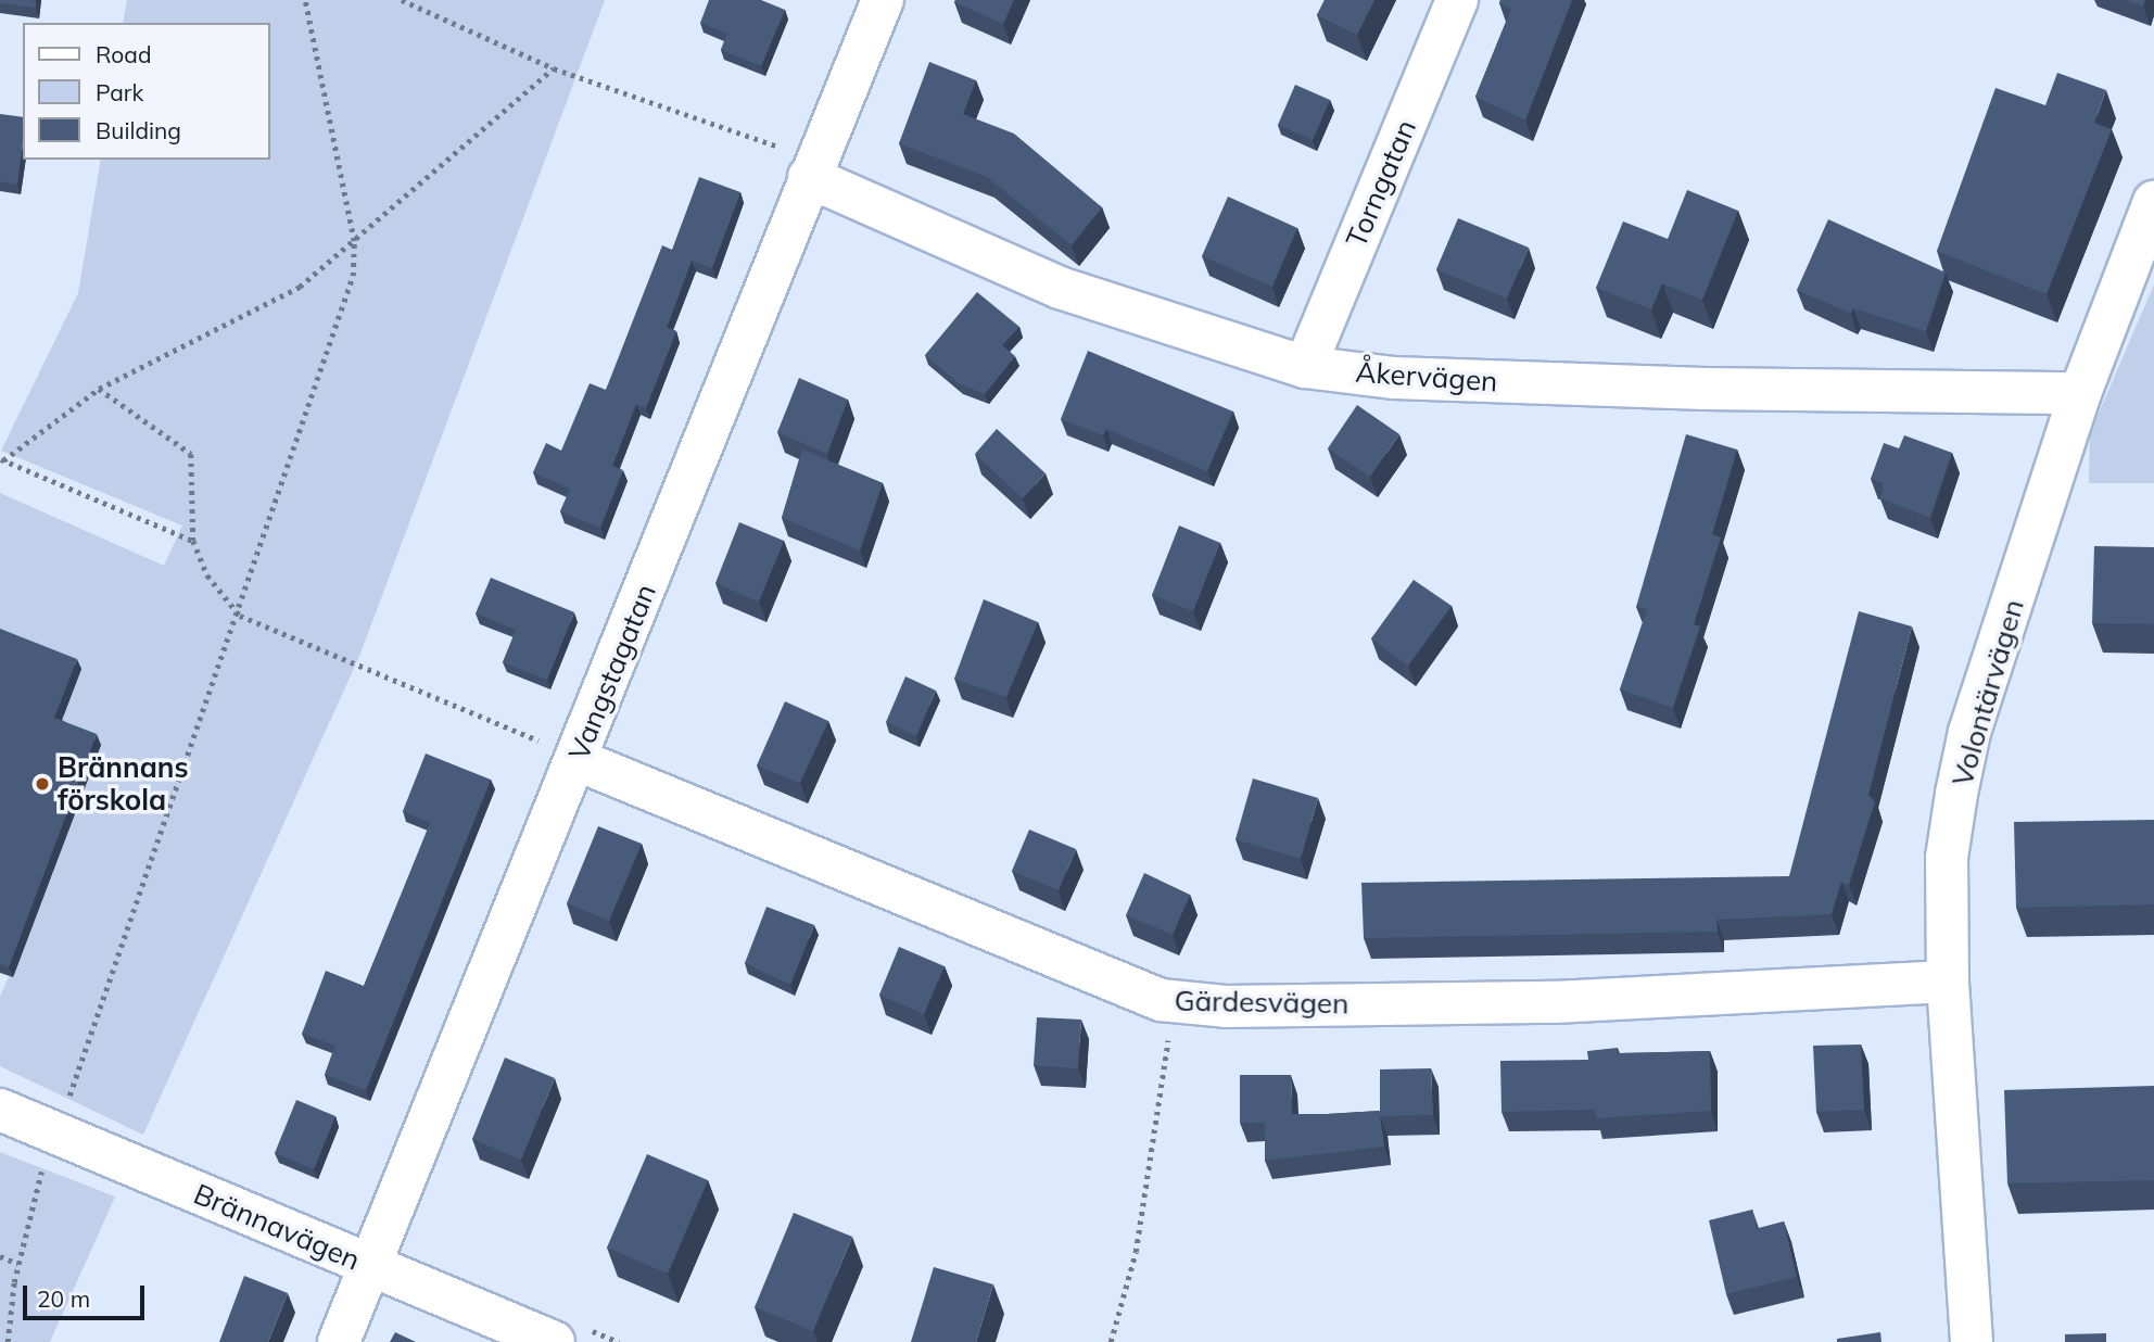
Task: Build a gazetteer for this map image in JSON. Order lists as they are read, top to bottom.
{
  "streets": {
    "street": [
      "Torngatan",
      "Åkervägen",
      "Vangstagatan",
      "Volontärvägen",
      "Gärdesvägen",
      "Brännavägen"
    ]
  },
  "crossings": [
    ["Torngatan", "Åkervägen"],
    ["Åkervägen", "Vangstagatan"],
    ["Åkervägen", "Volontärvägen"],
    ["Vangstagatan", "Gärdesvägen"],
    ["Vangstagatan", "Brännavägen"],
    ["Volontärvägen", "Gärdesvägen"]
  ],
  "places": ["Brännans förskola"],
  "legend": ["Road", "Park", "Building"],
  "scale_bar": "20 m"
}
